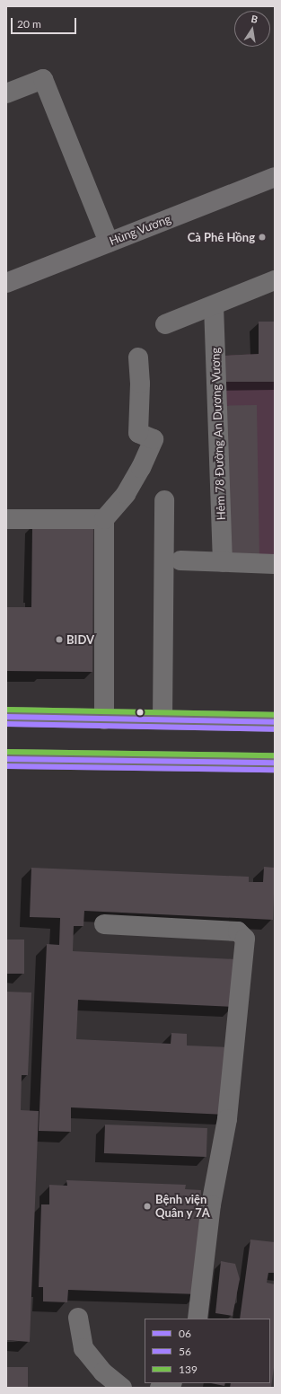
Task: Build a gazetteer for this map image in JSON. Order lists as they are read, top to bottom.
{
  "streets": {
    "main road": ["Hùng Vương"],
    "street": ["Hẻm 78 Đường An Dương Vương"]
  },
  "places": ["Cà Phê Hồng", "BIDV", "Bệnh viện Quân y 7A"],
  "lines": ["transit line 139", "transit line 06", "transit line 56"],
  "legend": ["06", "56", "139"],
  "scale_bar": "20 m",
  "north": "top"
}
